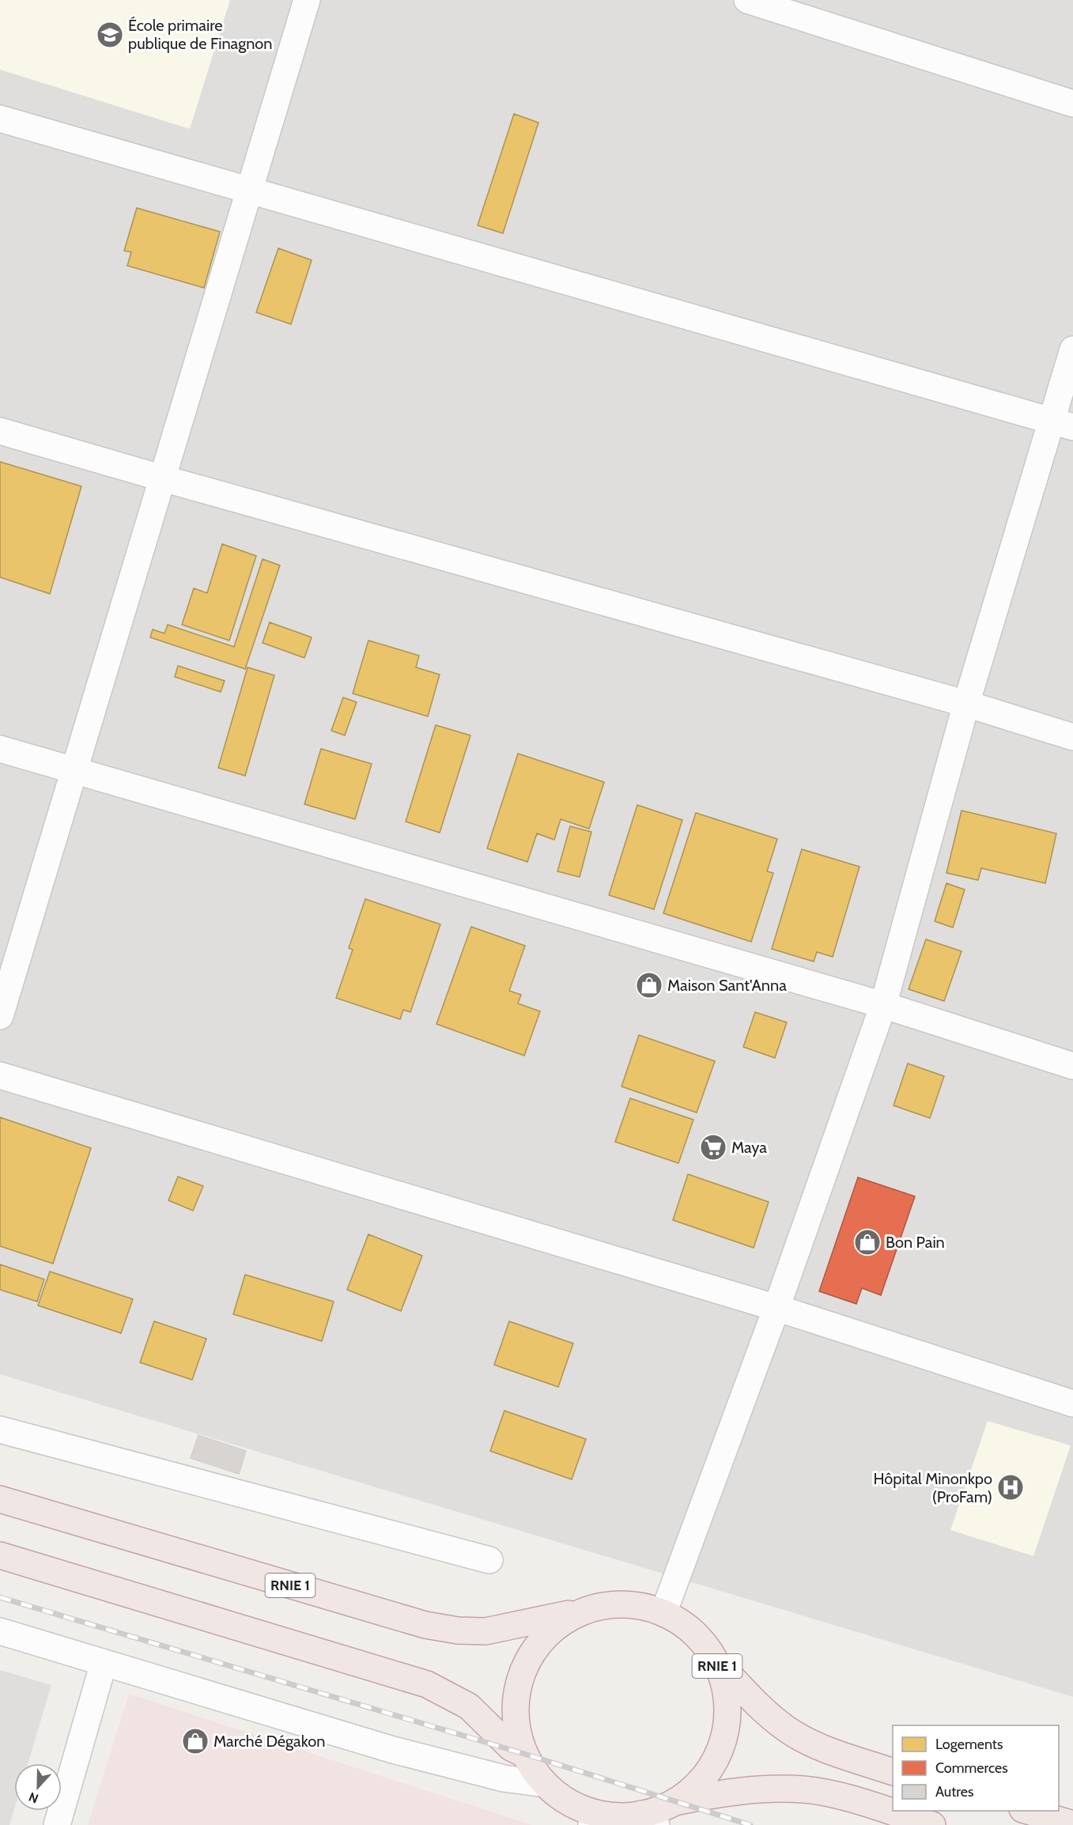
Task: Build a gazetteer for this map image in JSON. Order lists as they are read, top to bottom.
{
  "streets": {
    "highway": ["RNIE 1"]
  },
  "places": {
    "school or university": ["École primaire publique de Finagnon"],
    "shop": ["Maison Sant'Anna", "Bon Pain", "Marché Dégakon"],
    "supermarket": ["Maya"],
    "hospital": ["Hôpital Minonkpo (ProFam)"]
  },
  "legend": ["Logements", "Commerces", "Autres"],
  "north": "bottom"
}
